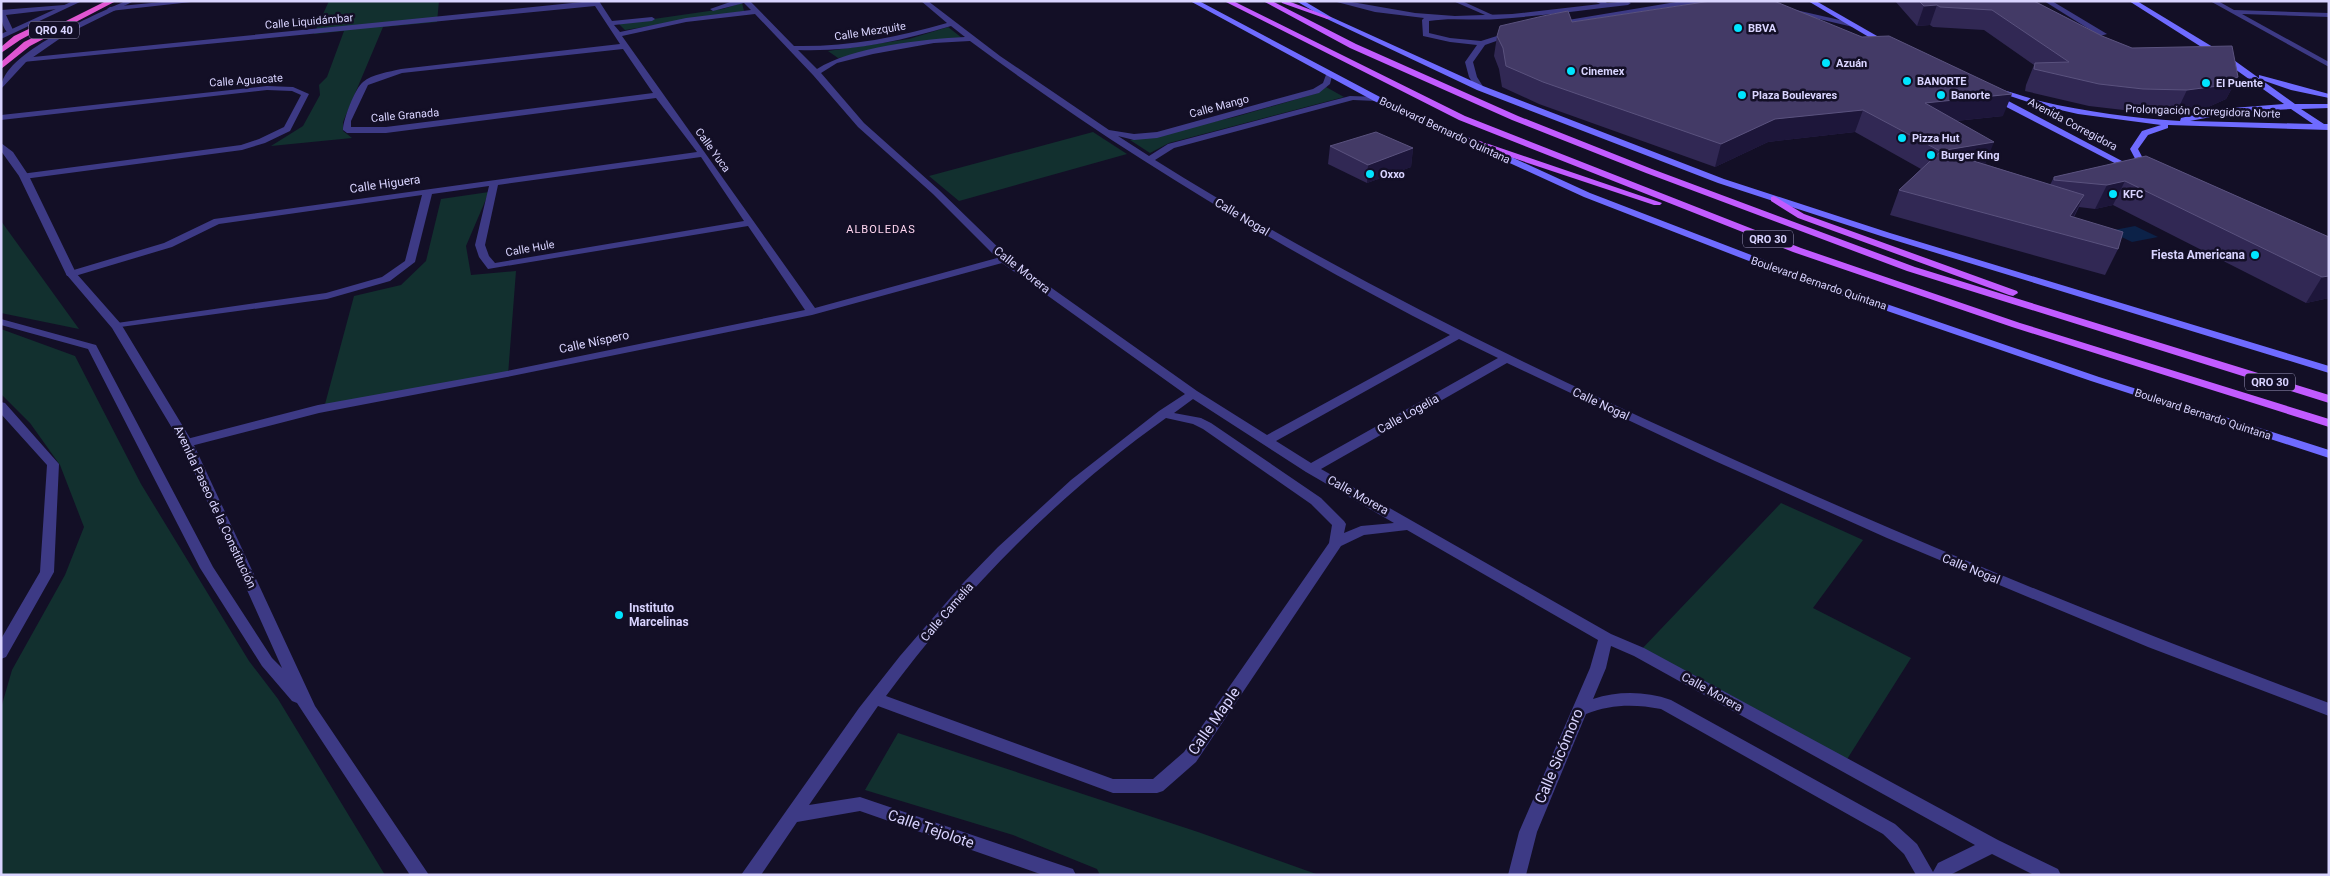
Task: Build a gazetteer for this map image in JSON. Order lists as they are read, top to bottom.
{
  "streets": {
    "highway": ["QRO 40"],
    "main road": [
      "Prolongación Corregidora Norte",
      "Avenida Corregidora",
      "Boulevard Bernardo Quintana",
      "QRO 30"
    ],
    "street": [
      "Calle Liquidámbar",
      "Calle Mezquite",
      "Calle Aguacate",
      "Calle Mango",
      "Calle Granada",
      "Calle Yuca",
      "Calle Higuera",
      "Calle Nogal",
      "Calle Hule",
      "Calle Morera",
      "Calle Níspero",
      "Calle Logelia",
      "Avenida Paseo de la Constitución",
      "Calle Camelia",
      "Calle Maple",
      "Calle Sicómoro",
      "Calle Tejolote"
    ]
  },
  "crossings": [
    ["Calle Liquidámbar", "Calle Yuca"],
    ["Calle Mezquite", "Calle Nogal"],
    ["Calle Mezquite", "Calle Morera"],
    ["Calle Aguacate", "Avenida Paseo de la Constitución"],
    ["Calle Mango", "Boulevard Bernardo Quintana"],
    ["Calle Mango", "Calle Nogal"],
    ["Prolongación Corregidora Norte", "Avenida Corregidora"],
    ["Calle Granada", "Calle Yuca"],
    ["Calle Yuca", "Calle Hule"],
    ["Calle Yuca", "Calle Níspero"],
    ["Calle Higuera", "Avenida Paseo de la Constitución"],
    ["Calle Nogal", "Calle Logelia"],
    ["Calle Morera", "Calle Níspero"],
    ["Calle Morera", "Calle Logelia"],
    ["Calle Morera", "Calle Camelia"],
    ["Calle Morera", "Calle Sicómoro"],
    ["Calle Níspero", "Avenida Paseo de la Constitución"],
    ["Calle Camelia", "Calle Maple"],
    ["Calle Camelia", "Calle Tejolote"]
  ],
  "districts": ["ALBOLEDAS"],
  "places": [
    "BBVA",
    "Azuán",
    "Cinemex",
    "BANORTE",
    "El Puente",
    "Plaza Boulevares",
    "Banorte",
    "Pizza Hut",
    "Burger King",
    "Oxxo",
    "KFC",
    "Fiesta Americana",
    "Instituto Marcelinas"
  ]
}
